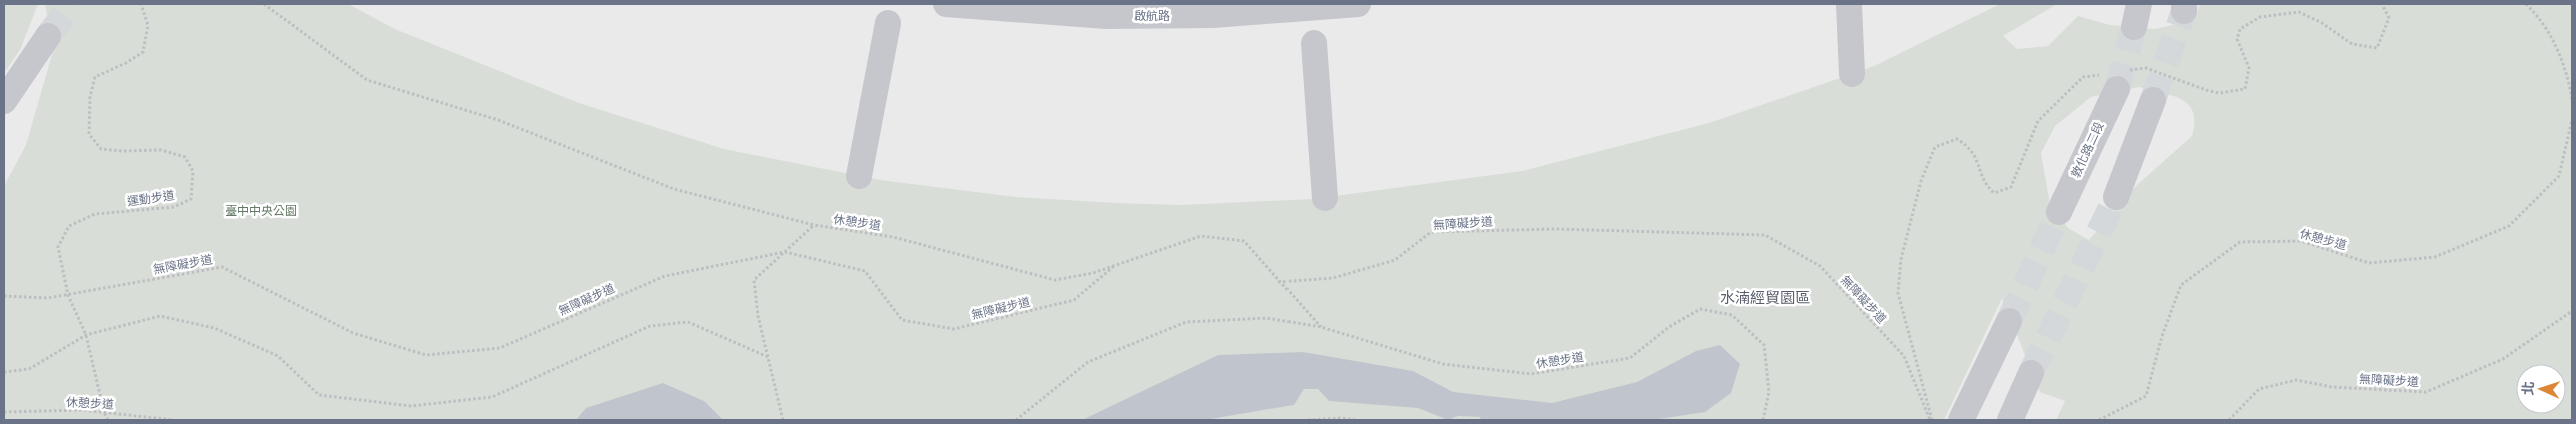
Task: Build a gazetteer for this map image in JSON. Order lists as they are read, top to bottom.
{
  "streets": {
    "street": ["啟航路", "敦化路二段"],
    "path": ["運動步道", "休憩步道", "無障礙步道"]
  },
  "crossings": [
    ["運動步道", "休憩步道"],
    ["運動步道", "無障礙步道"],
    ["休憩步道", "無障礙步道"]
  ],
  "districts": ["水湳經貿園區"],
  "parks": ["臺中中央公園"],
  "north": "left"
}
